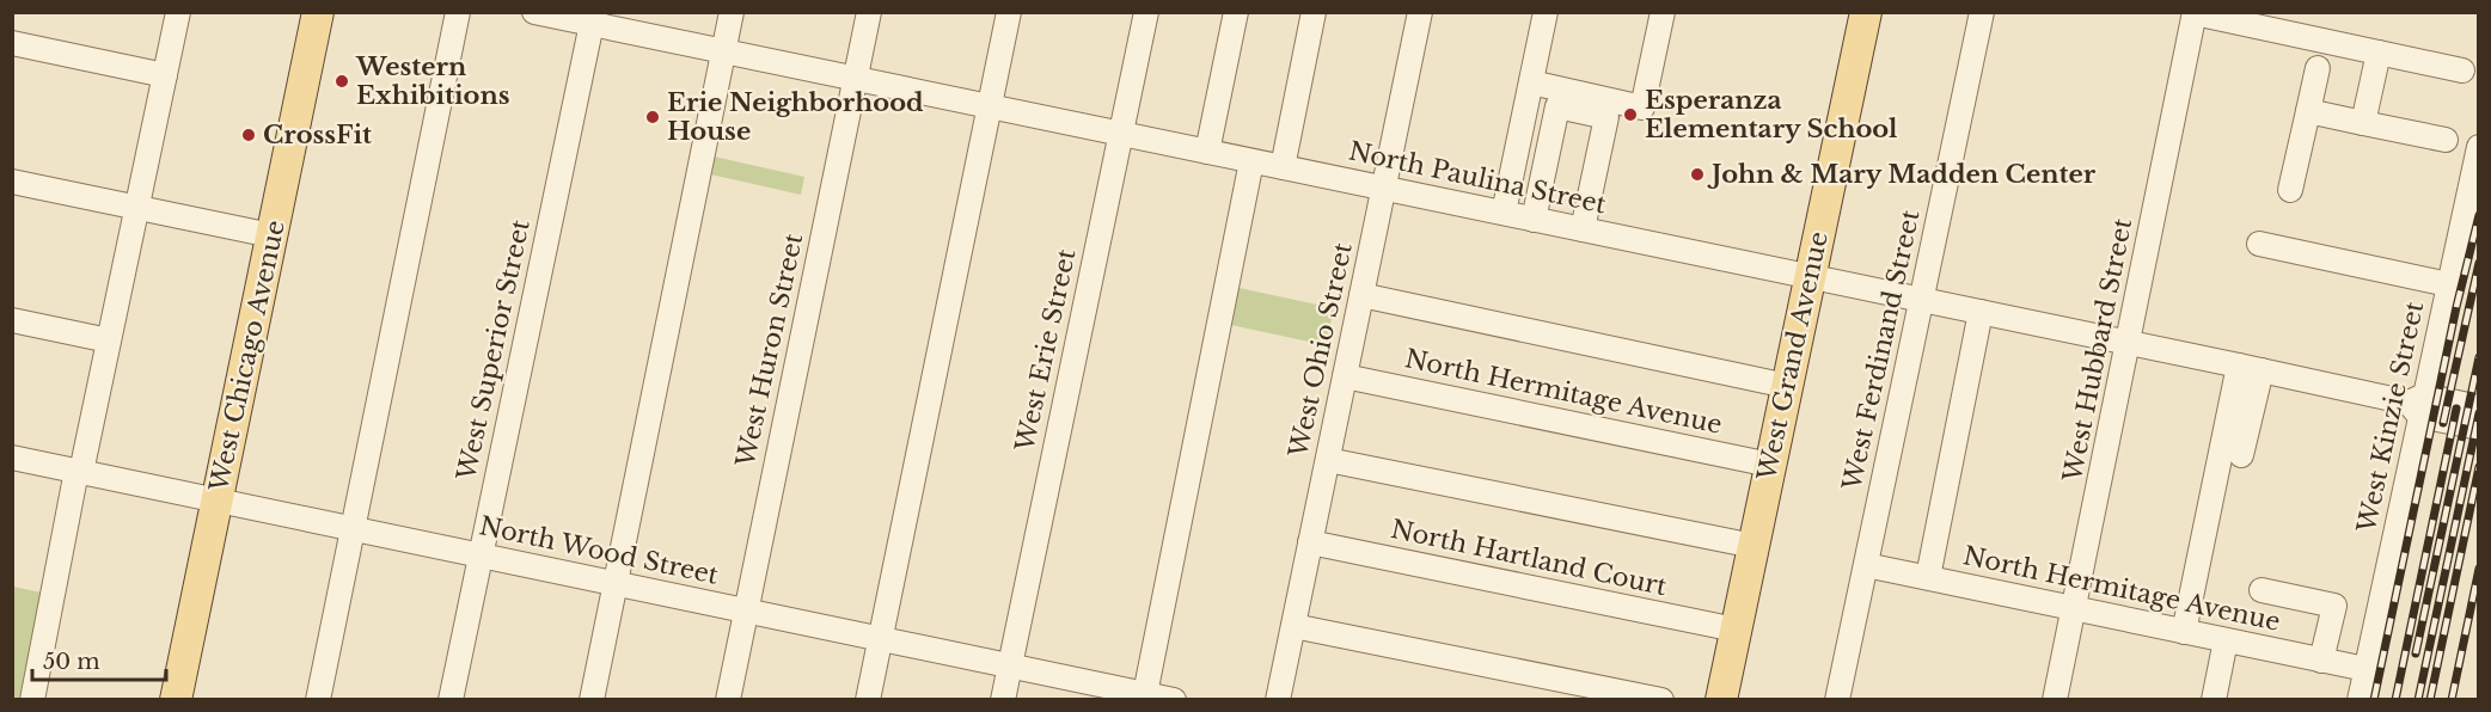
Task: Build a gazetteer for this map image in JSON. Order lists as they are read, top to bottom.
{
  "streets": {
    "main road": ["West Chicago Avenue", "West Grand Avenue"],
    "street": [
      "North Paulina Street",
      "West Superior Street",
      "West Huron Street",
      "West Erie Street",
      "West Ohio Street",
      "West Ferdinand Street",
      "West Hubbard Street",
      "North Hermitage Avenue",
      "West Kinzie Street",
      "North Wood Street",
      "North Hartland Court"
    ]
  },
  "crossings": [
    ["North Paulina Street", "West Superior Street"],
    ["North Paulina Street", "West Huron Street"],
    ["North Paulina Street", "West Erie Street"],
    ["North Paulina Street", "West Ohio Street"],
    ["North Paulina Street", "West Ferdinand Street"],
    ["North Paulina Street", "West Hubbard Street"],
    ["North Paulina Street", "West Grand Avenue"],
    ["North Paulina Street", "West Kinzie Street"],
    ["West Superior Street", "North Wood Street"],
    ["West Huron Street", "North Wood Street"],
    ["West Erie Street", "North Wood Street"],
    ["West Ohio Street", "North Hermitage Avenue"],
    ["West Ohio Street", "North Hartland Court"],
    ["West Ferdinand Street", "North Hermitage Avenue"],
    ["West Hubbard Street", "North Hermitage Avenue"],
    ["West Chicago Avenue", "North Wood Street"],
    ["West Grand Avenue", "North Hermitage Avenue"],
    ["West Grand Avenue", "North Hartland Court"],
    ["North Hermitage Avenue", "West Kinzie Street"]
  ],
  "places": [
    "Western Exhibitions",
    "Esperanza Elementary School",
    "Erie Neighborhood House",
    "CrossFit",
    "John & Mary Madden Center"
  ],
  "scale_bar": "50 m"
}
